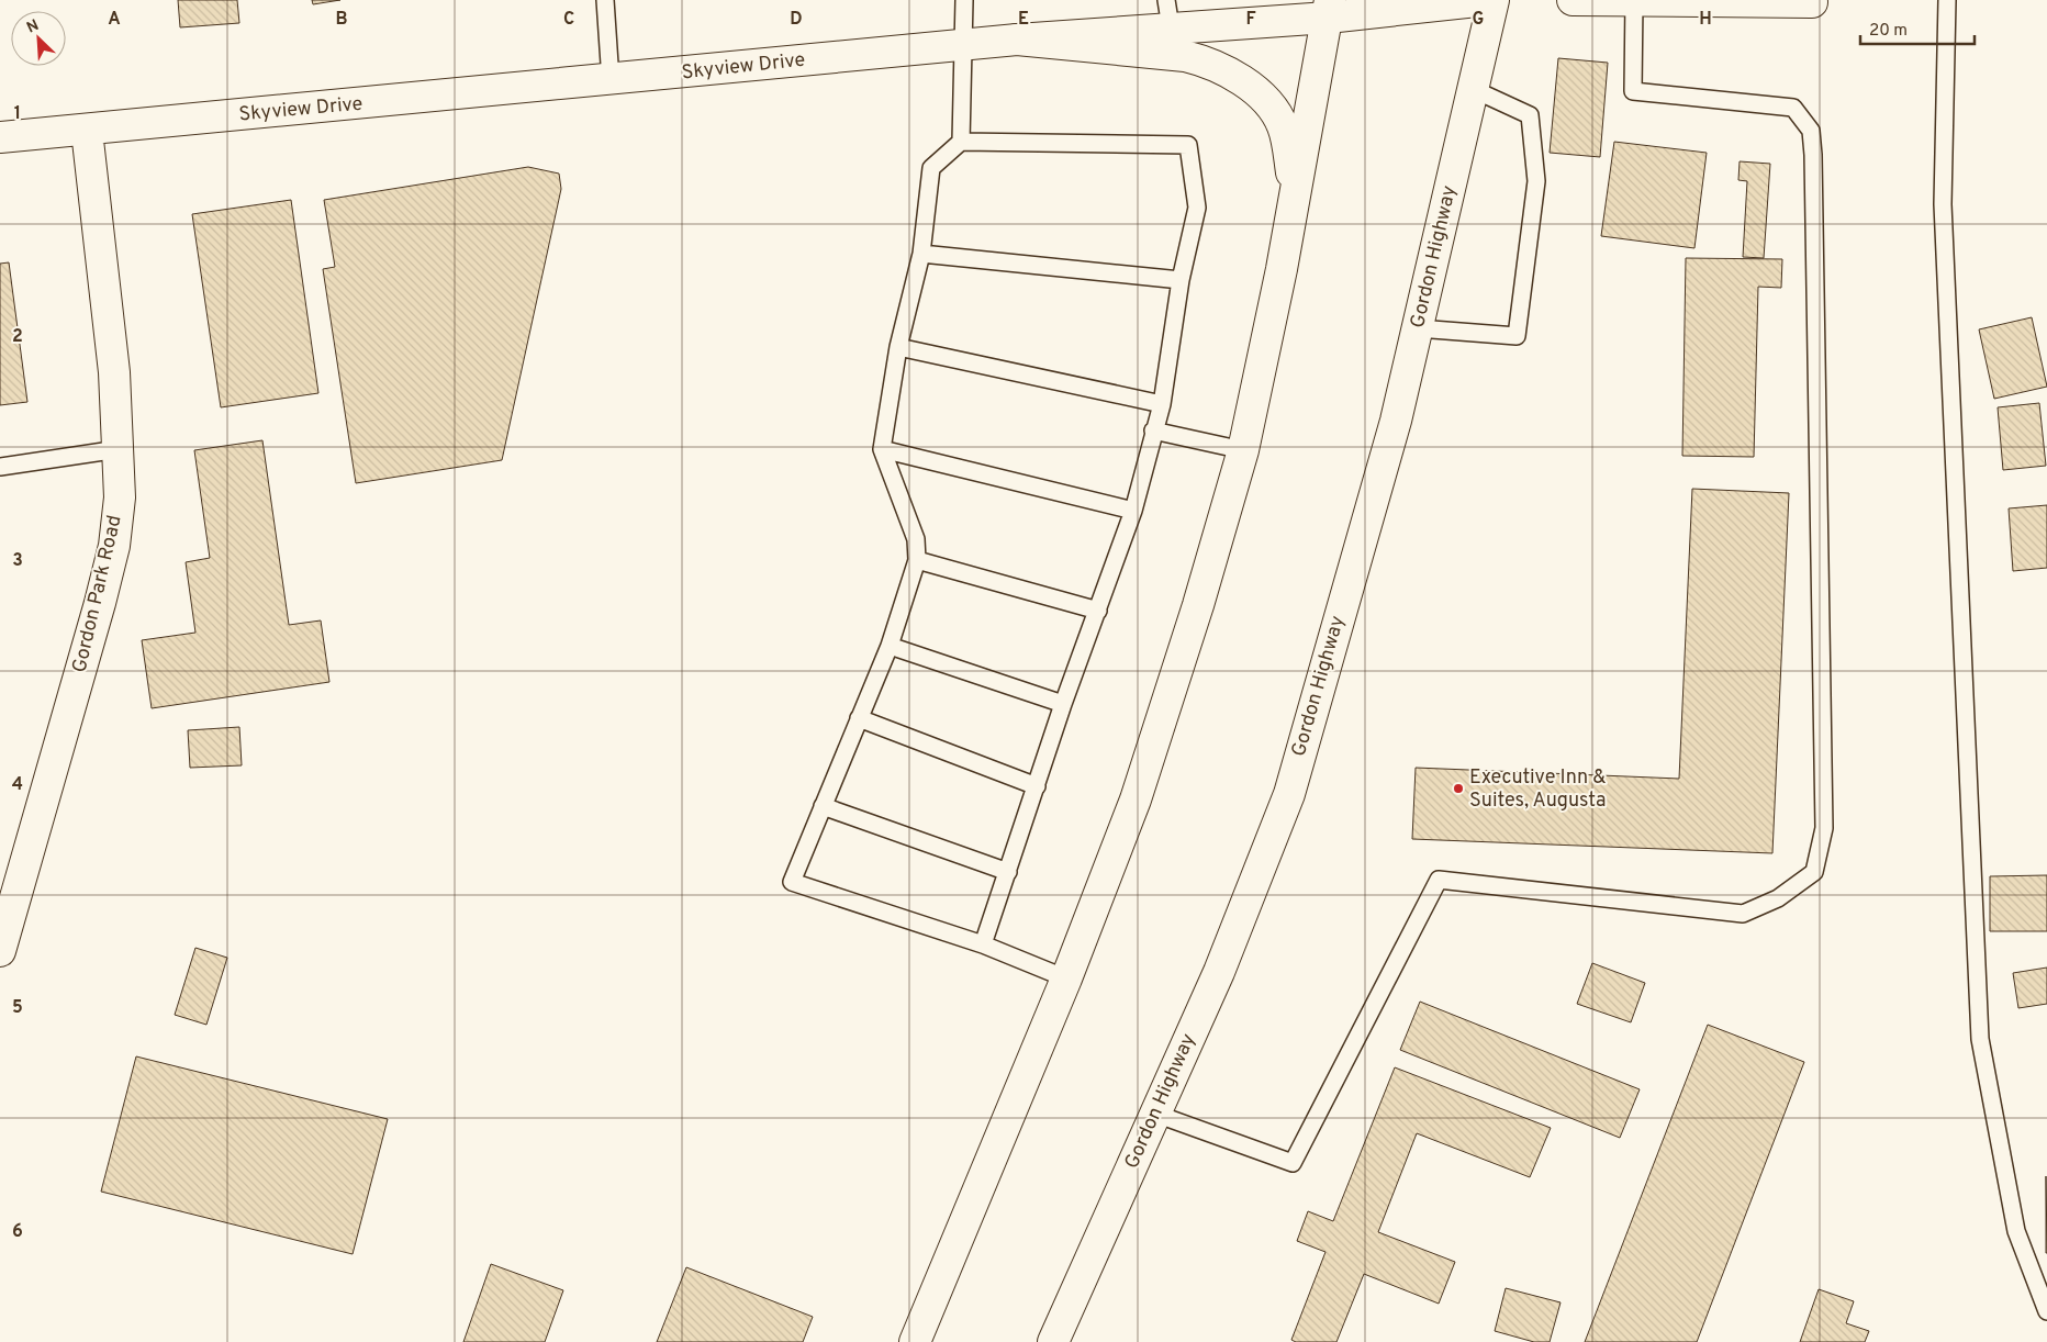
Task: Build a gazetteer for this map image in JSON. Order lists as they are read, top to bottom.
{
  "streets": {
    "main road": ["Skyview Drive", "Gordon Highway", "Gordon Park Road"]
  },
  "crossings": [
    ["Skyview Drive", "Gordon Park Road"]
  ],
  "places": ["Executive Inn & Suites, Augusta"],
  "scale_bar": "20 m",
  "north": "top left",
  "grid": {
    "columns": [
      "A",
      "B",
      "C",
      "D",
      "E",
      "F",
      "G",
      "H"
    ],
    "rows": [
      "1",
      "2",
      "3",
      "4",
      "5",
      "6"
    ]
  }
}
